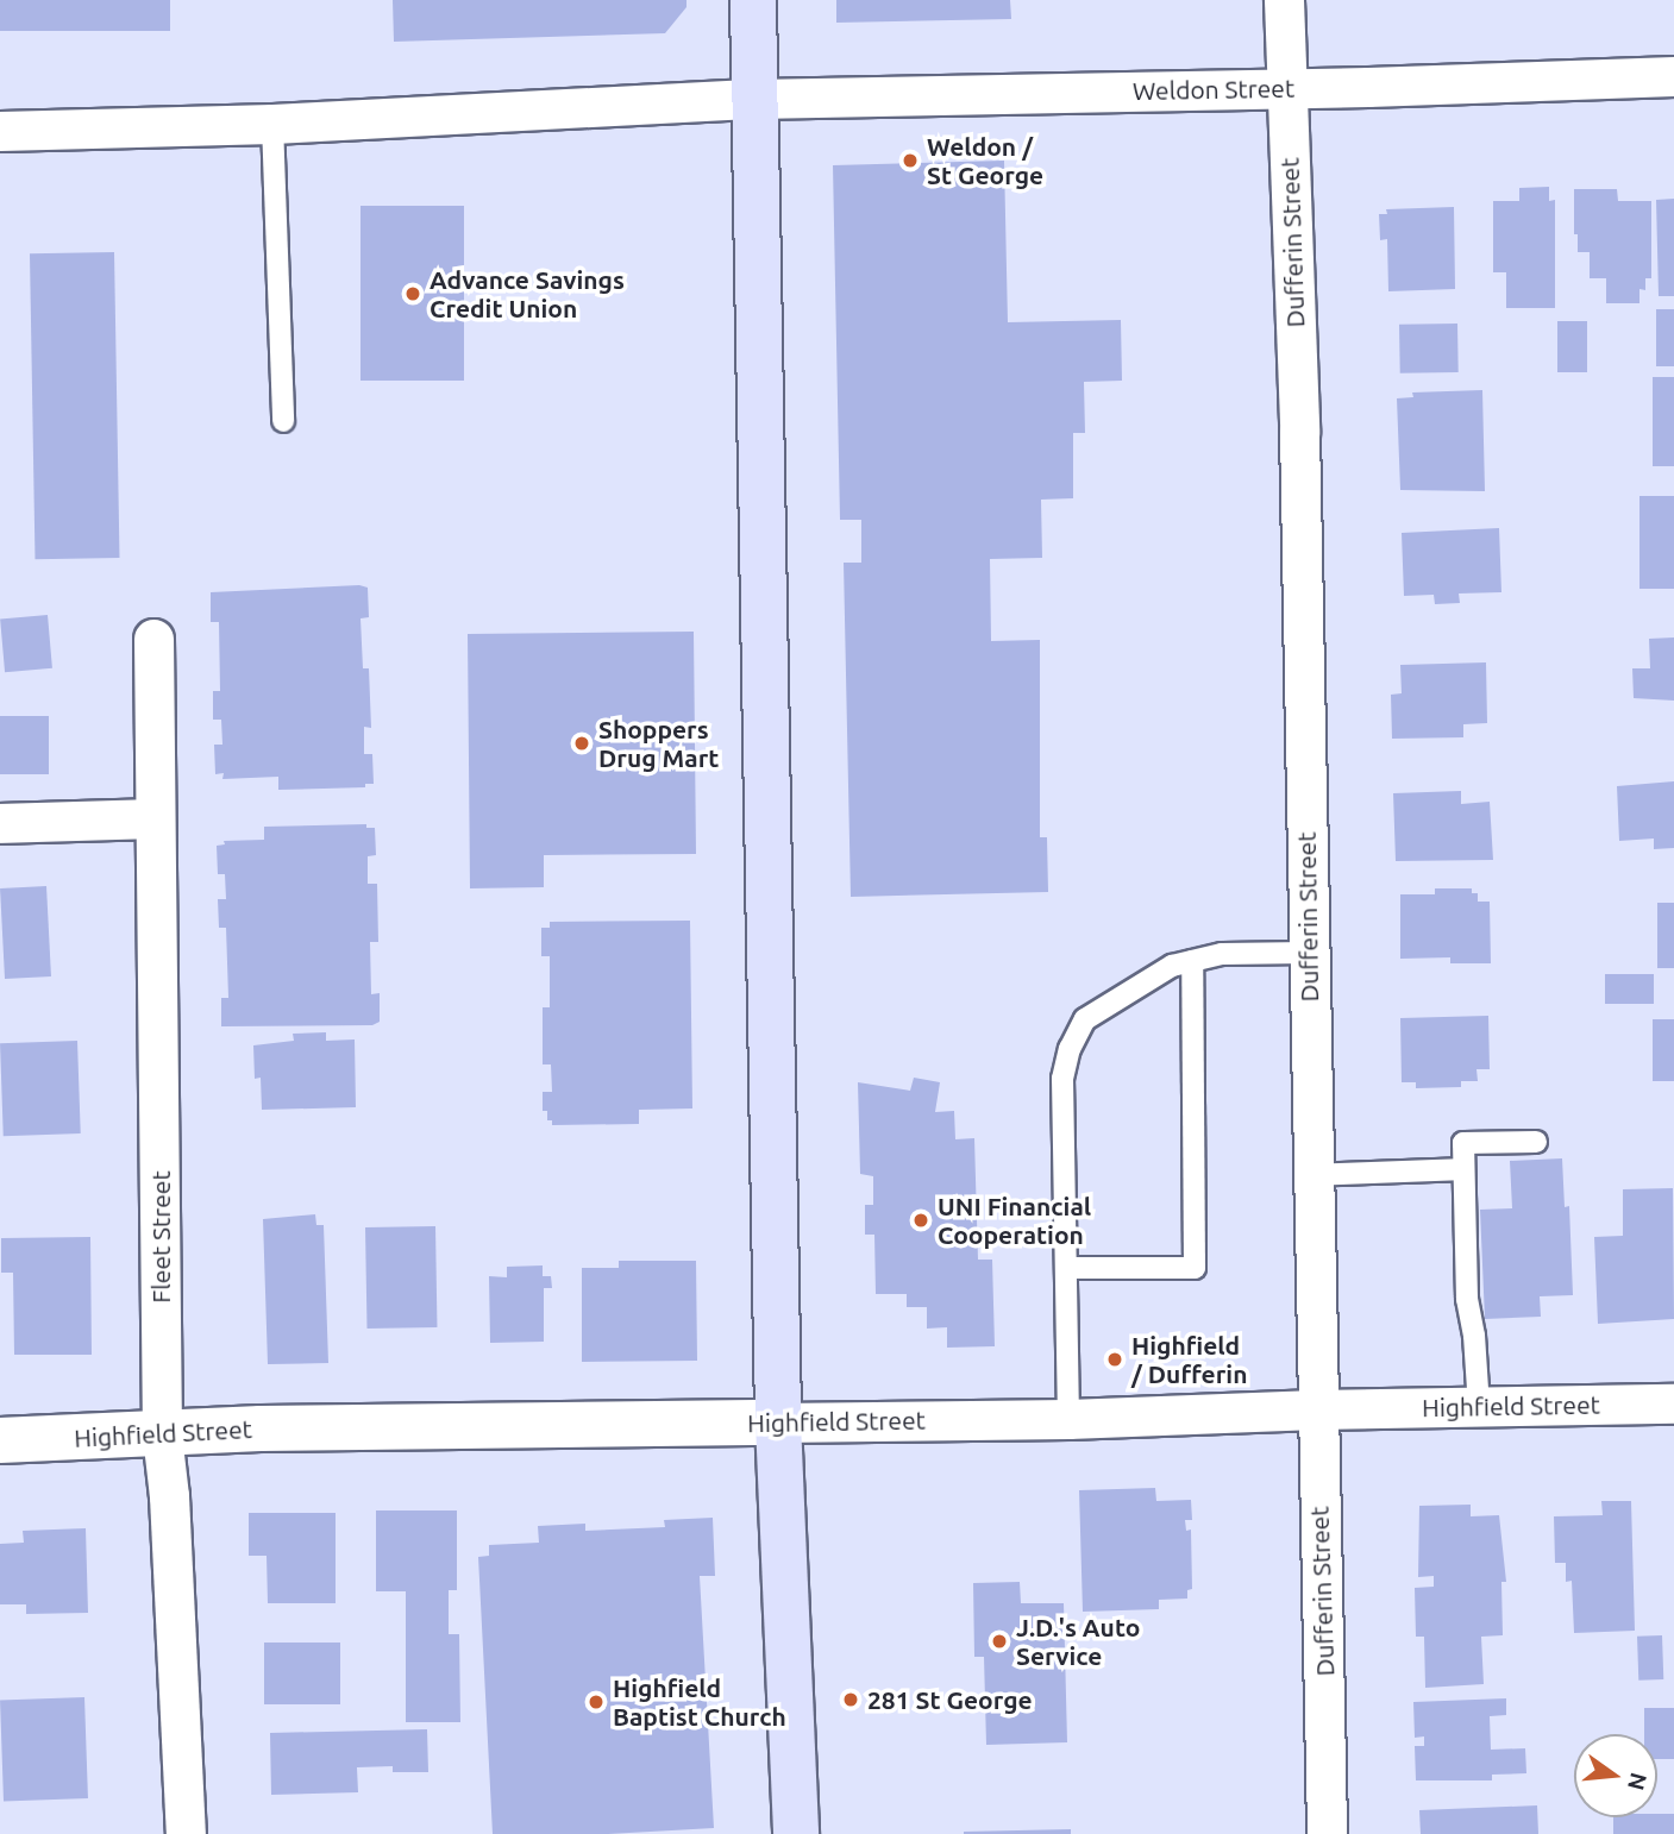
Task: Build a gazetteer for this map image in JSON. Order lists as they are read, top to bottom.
{
  "streets": {
    "street": [
      "Weldon Street",
      "Dufferin Street",
      "Fleet Street",
      "Highfield Street"
    ]
  },
  "crossings": [
    ["Weldon Street", "Dufferin Street"],
    ["Dufferin Street", "Highfield Street"],
    ["Fleet Street", "Highfield Street"]
  ],
  "places": [
    "Weldon / St George",
    "Advance Savings Credit Union",
    "Shoppers Drug Mart",
    "UNI Financial Cooperation",
    "Highfield / Dufferin",
    "J.D.'s Auto Service",
    "281 St George",
    "Highfield Baptist Church"
  ],
  "north": "right"
}
